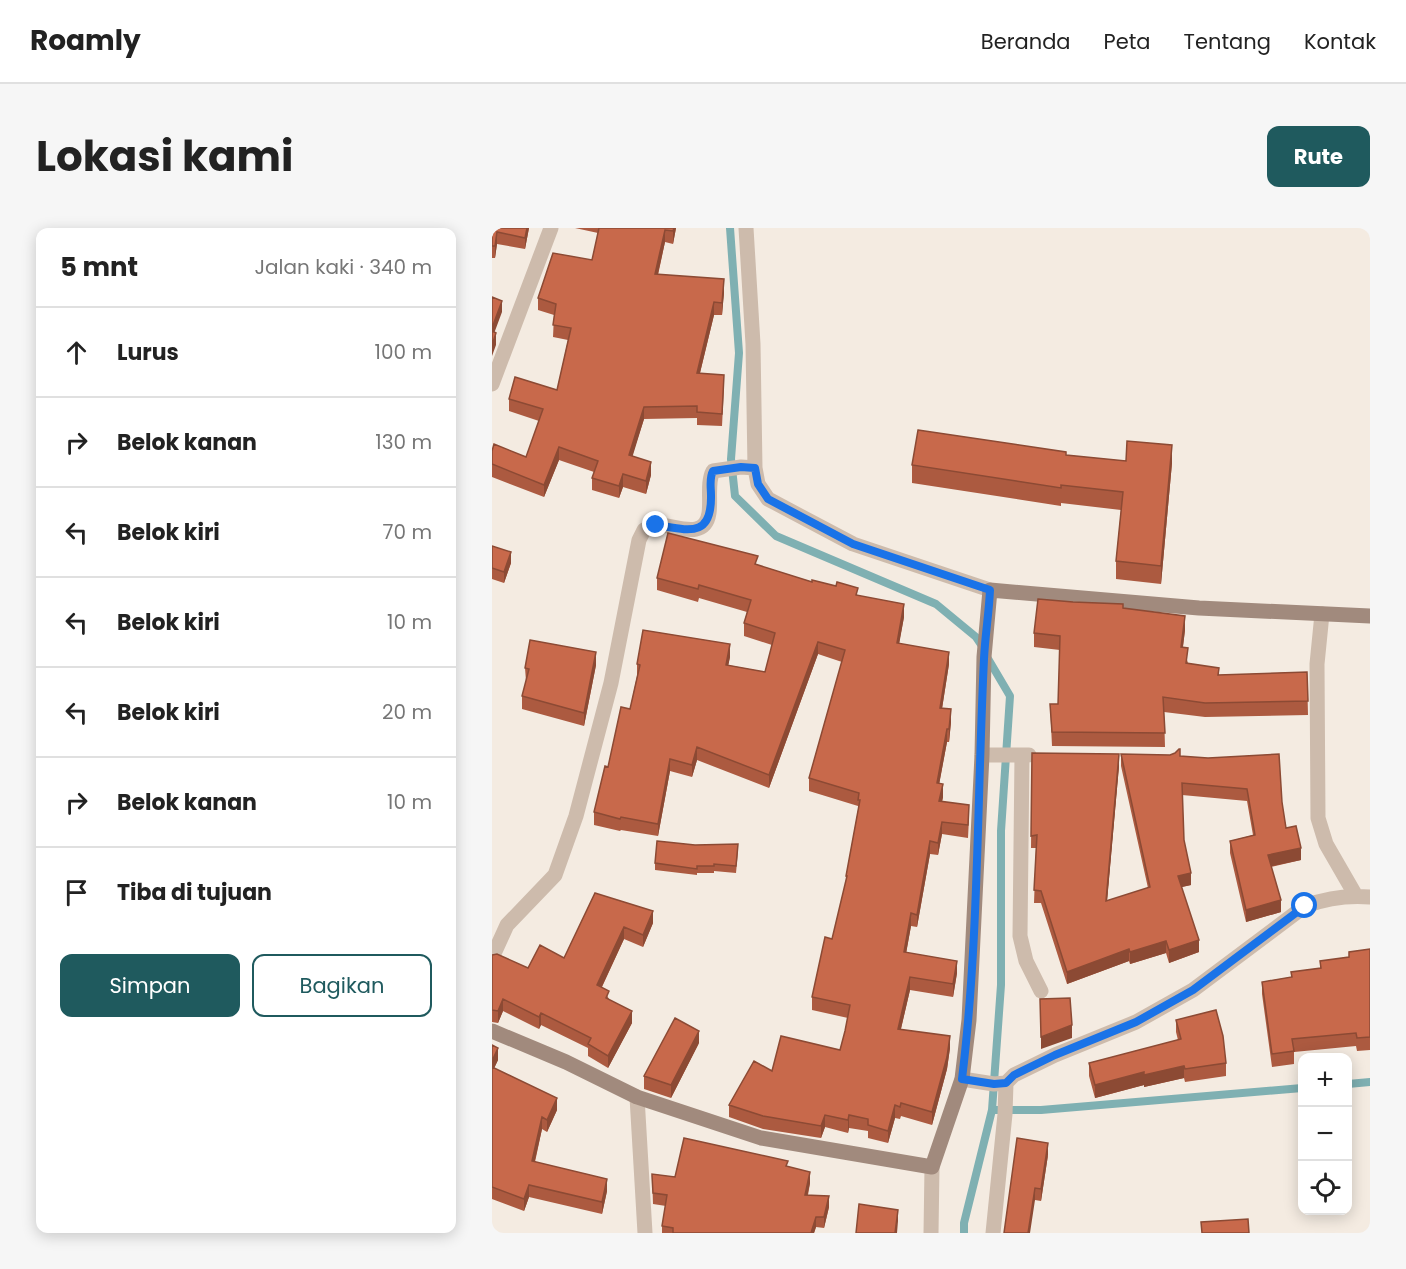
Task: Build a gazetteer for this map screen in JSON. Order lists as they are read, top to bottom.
{
  "page": {
    "header": "Roamly",
    "nav": [
      "Beranda",
      "Peta",
      "Tentang",
      "Kontak"
    ],
    "title": "Lokasi kami",
    "buttons": [
      "Rute",
      ["Simpan", "Bagikan"]
    ],
    "heading": ["5 mnt", "Jalan kaki · 340 m"],
    "list": [
      ["Lurus", "100 m"],
      ["Belok kanan", "130 m"],
      ["Belok kiri", "70 m"],
      ["Belok kiri", "10 m"],
      ["Belok kiri", "20 m"],
      ["Belok kanan", "10 m"],
      "Tiba di tujuan"
    ],
    "map_buttons": ["+", "−"]
  }
}
